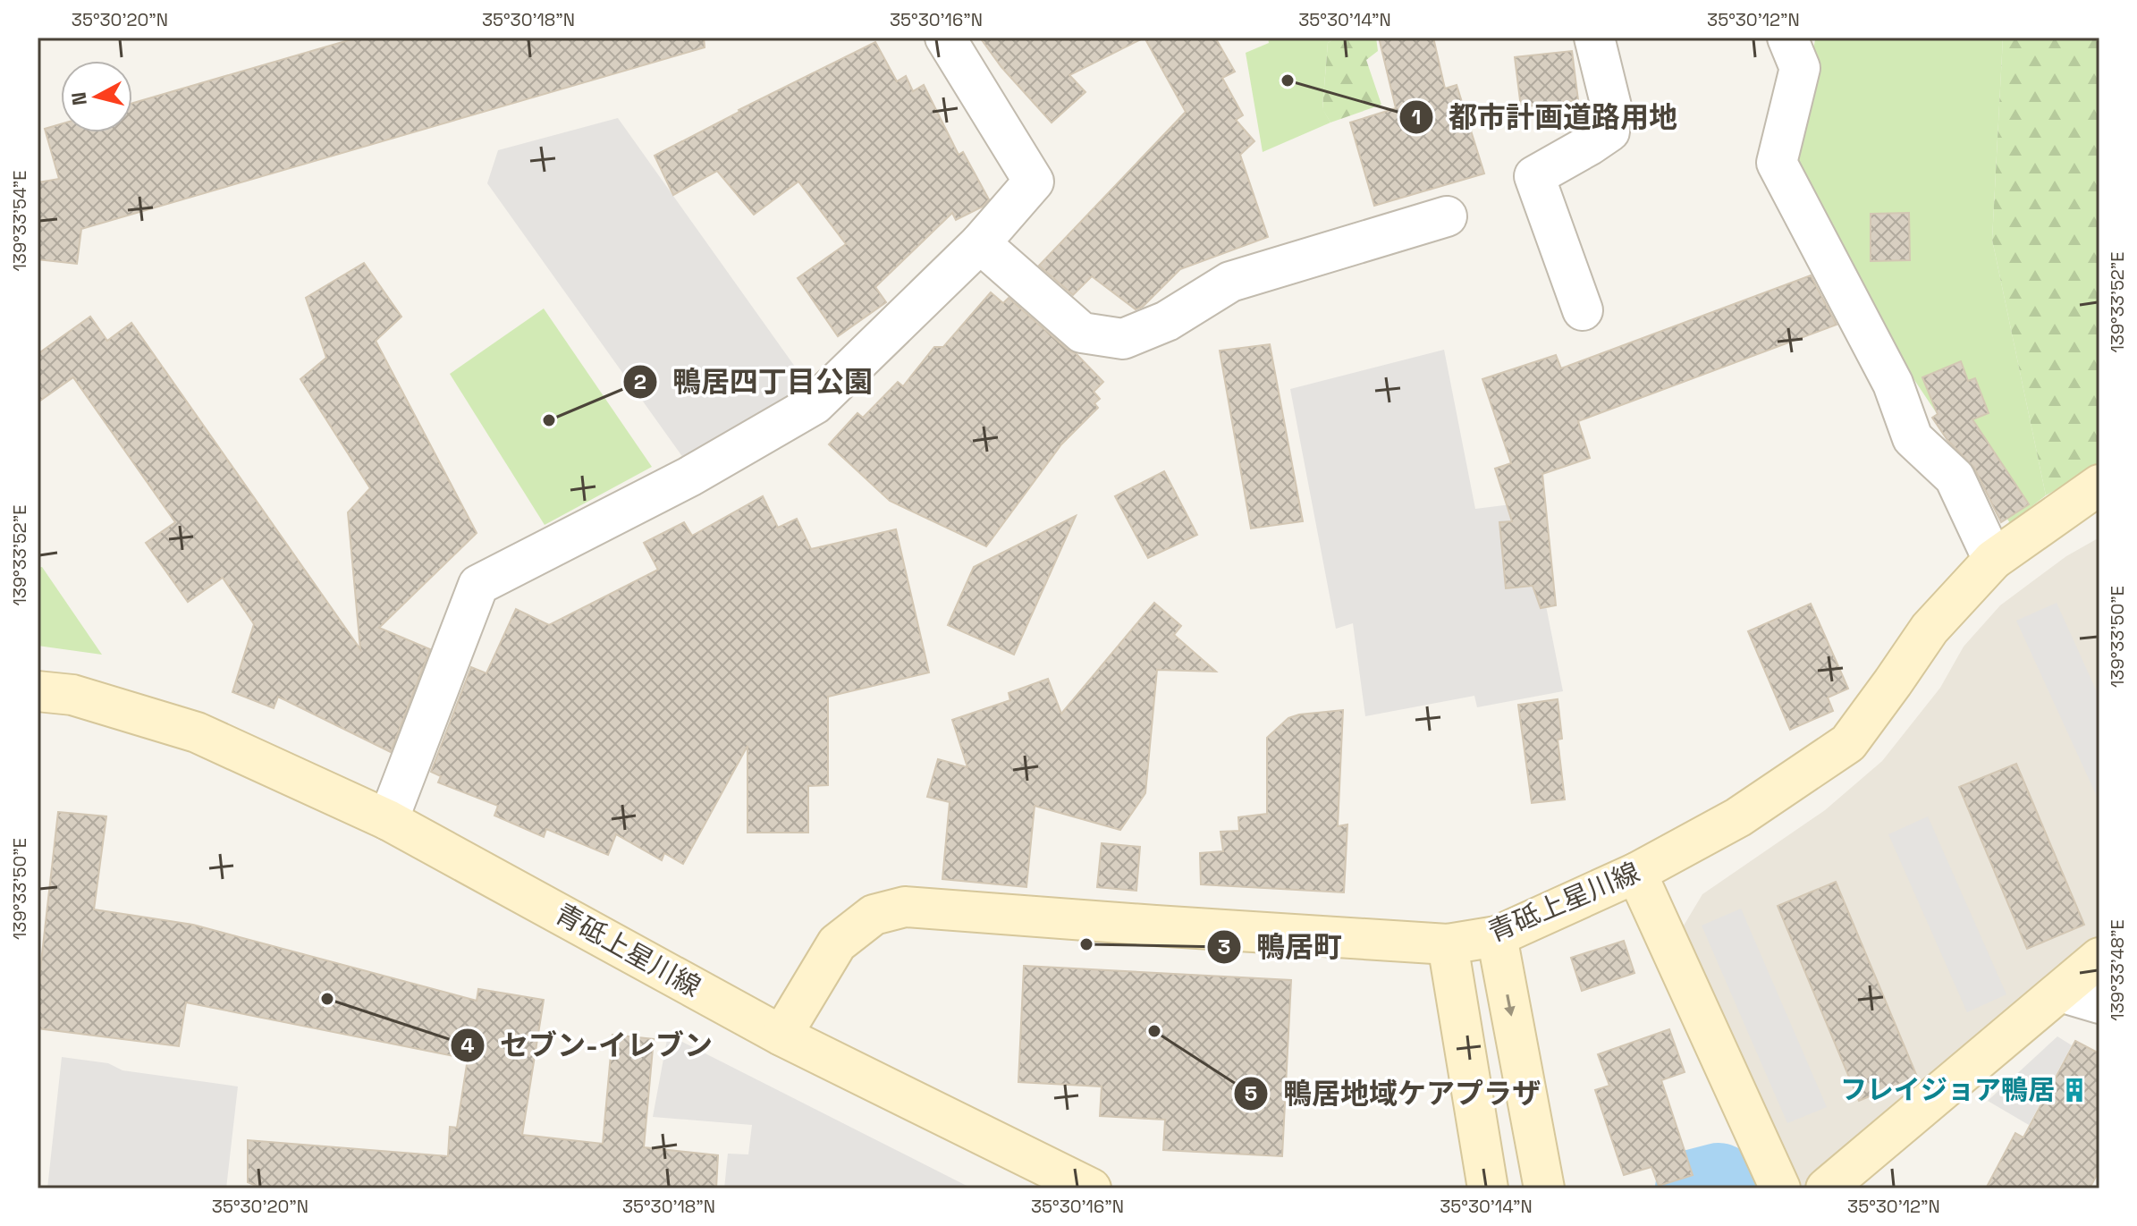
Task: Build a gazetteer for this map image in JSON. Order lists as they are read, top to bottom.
{
  "streets": {
    "main road": ["青砥上星川線"]
  },
  "places": {
    "other": [
      "都市計画道路用地",
      "鴨居四丁目公園",
      "鴨居町",
      "セブン-イレブン",
      "鴨居地域ケアプラザ"
    ],
    "building": ["フレイジョア鴨居"]
  },
  "north": "left",
  "coordinates": [
    "35°30'20\"N",
    "35°30'18\"N",
    "35°30'16\"N",
    "35°30'14\"N",
    "35°30'12\"N",
    "139°33'54\"E",
    "139°33'52\"E",
    "139°33'50\"E",
    "139°33'48\"E"
  ]
}
